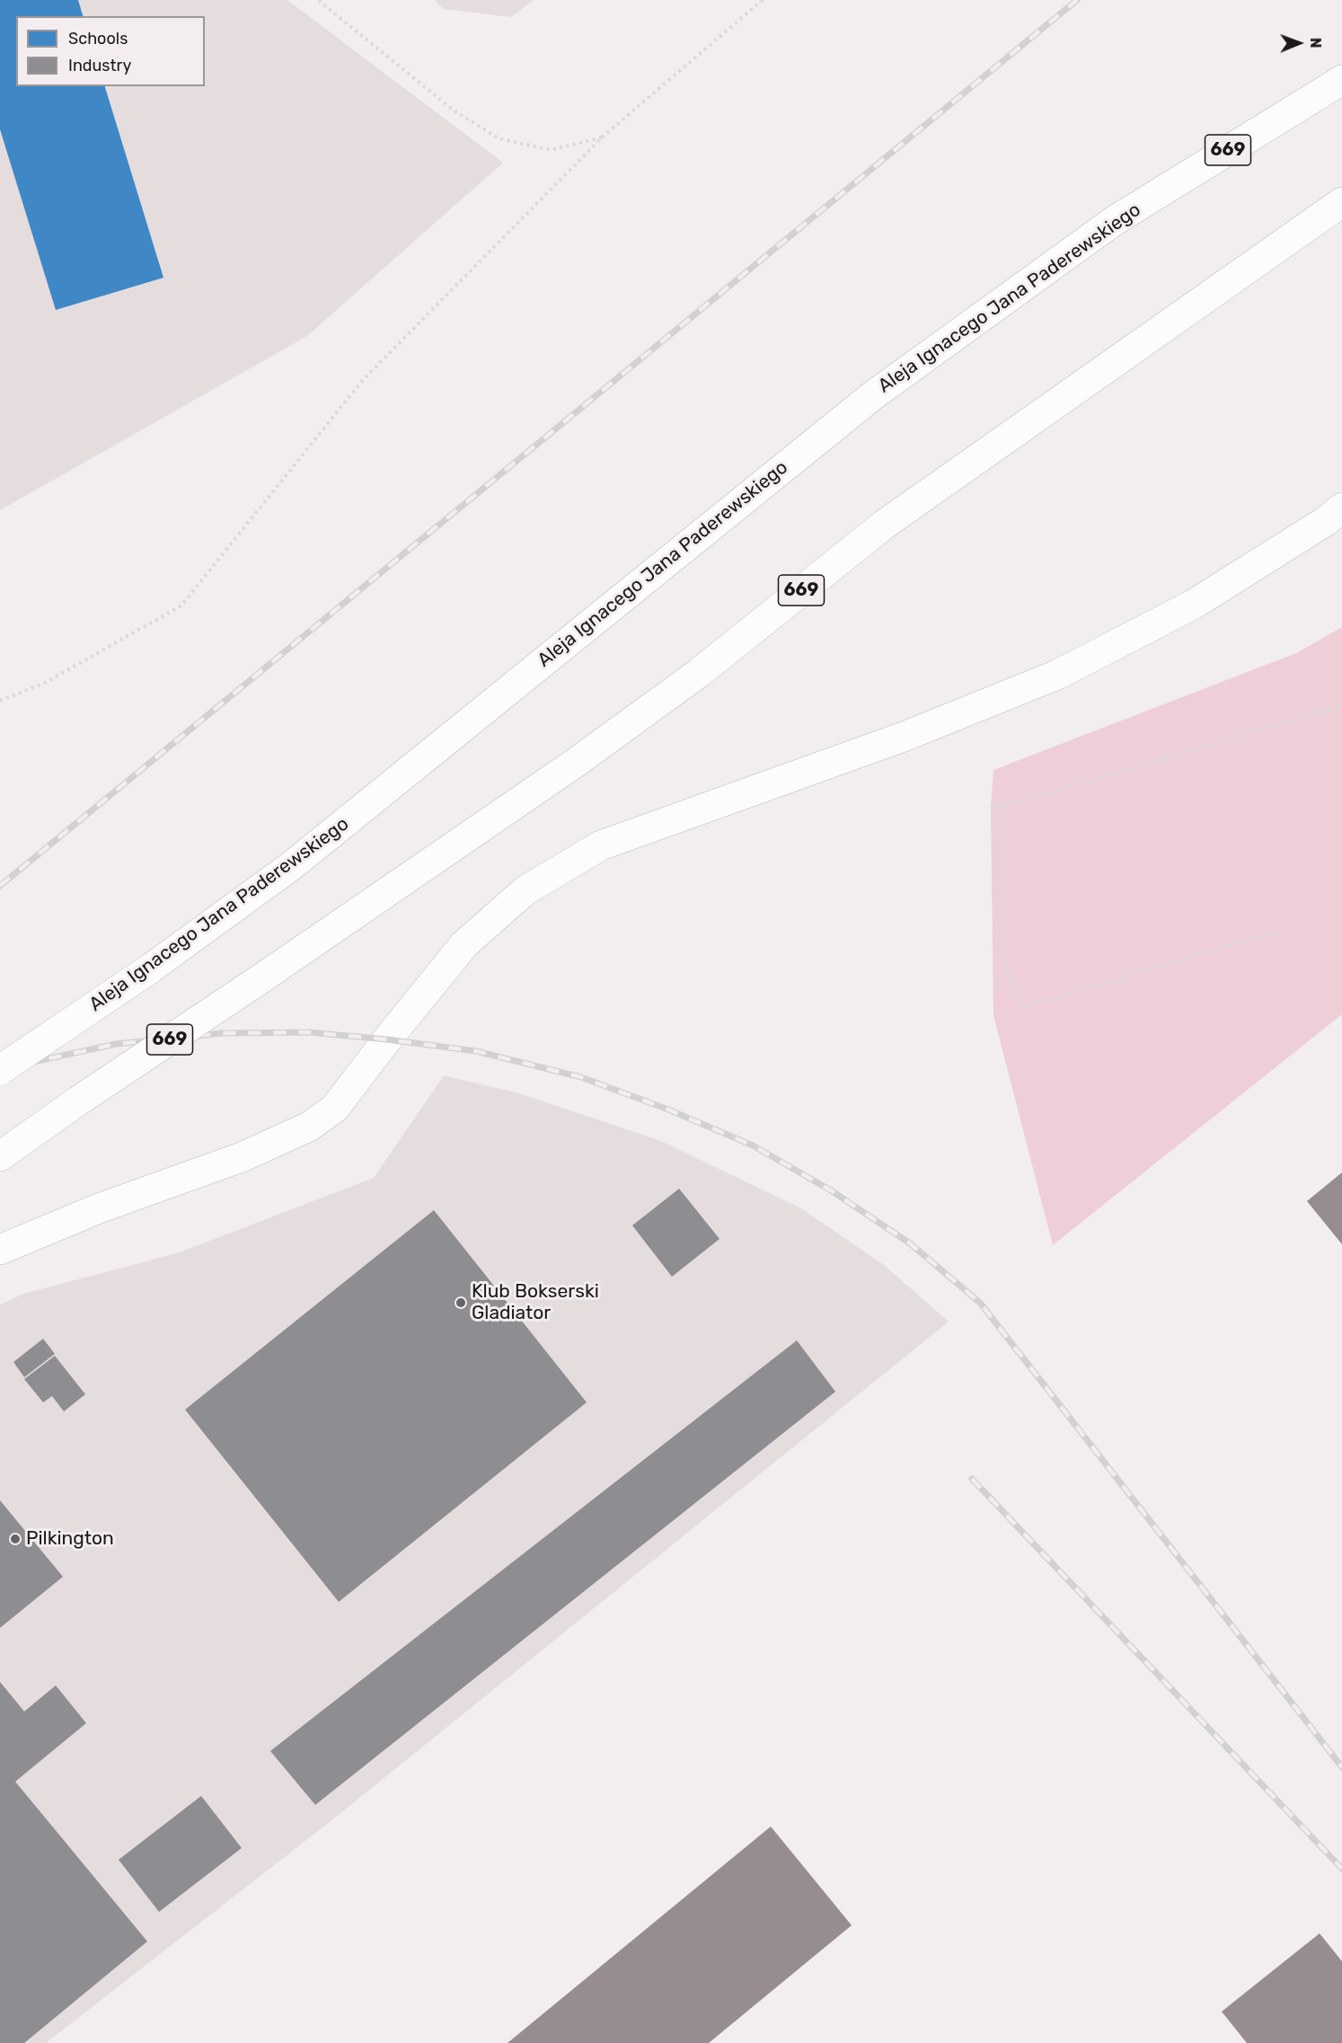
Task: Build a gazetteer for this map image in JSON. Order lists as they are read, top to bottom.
{
  "streets": {
    "main road": ["669", "Aleja Ignacego Jana Paderewskiego"]
  },
  "places": ["Klub Bokserski Gladiator", "Pilkington"],
  "legend": ["Schools", "Industry"],
  "north": "right"
}
